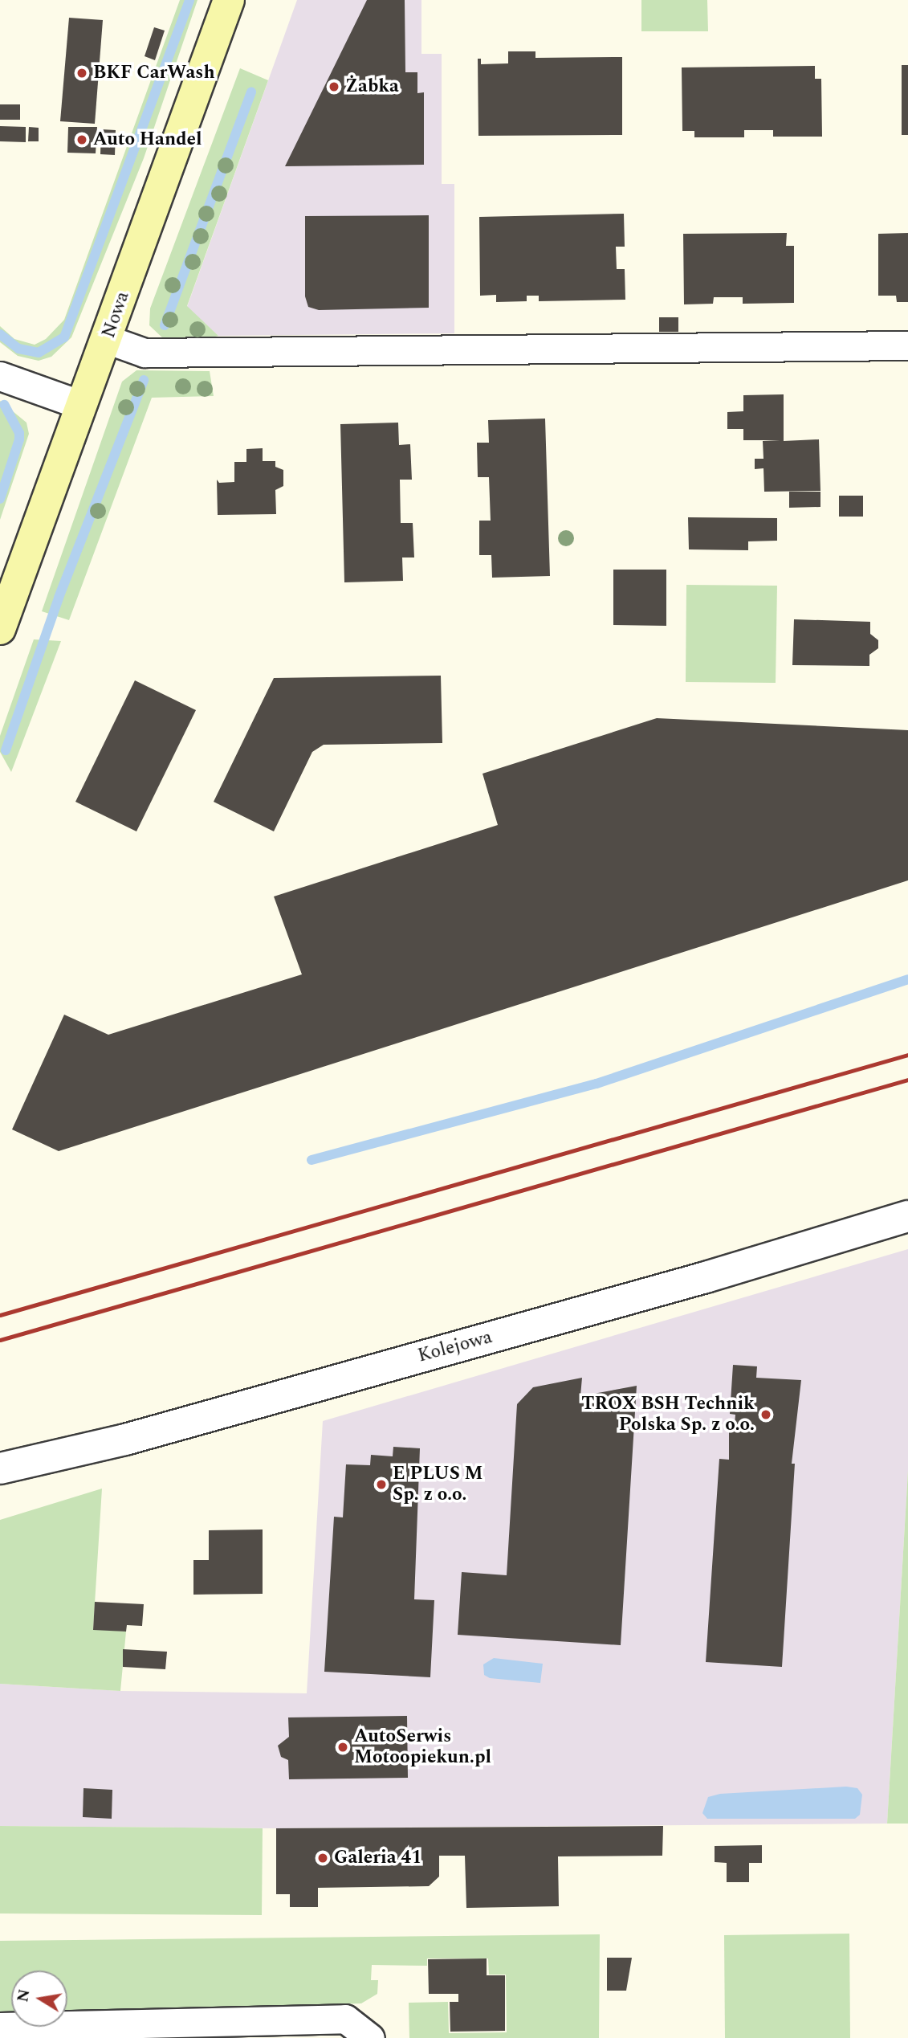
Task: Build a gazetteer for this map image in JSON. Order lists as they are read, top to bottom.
{
  "streets": {
    "main road": ["Nowa"],
    "street": ["Kolejowa"]
  },
  "places": [
    "BKF CarWash",
    "Żabka",
    "Auto Handel",
    "TROX BSH Technik Polska Sp. z o.o.",
    "E PLUS M Sp. z o.o.",
    "AutoSerwis Motoopiekun.pl",
    "Galeria 41"
  ],
  "north": "left"
}
